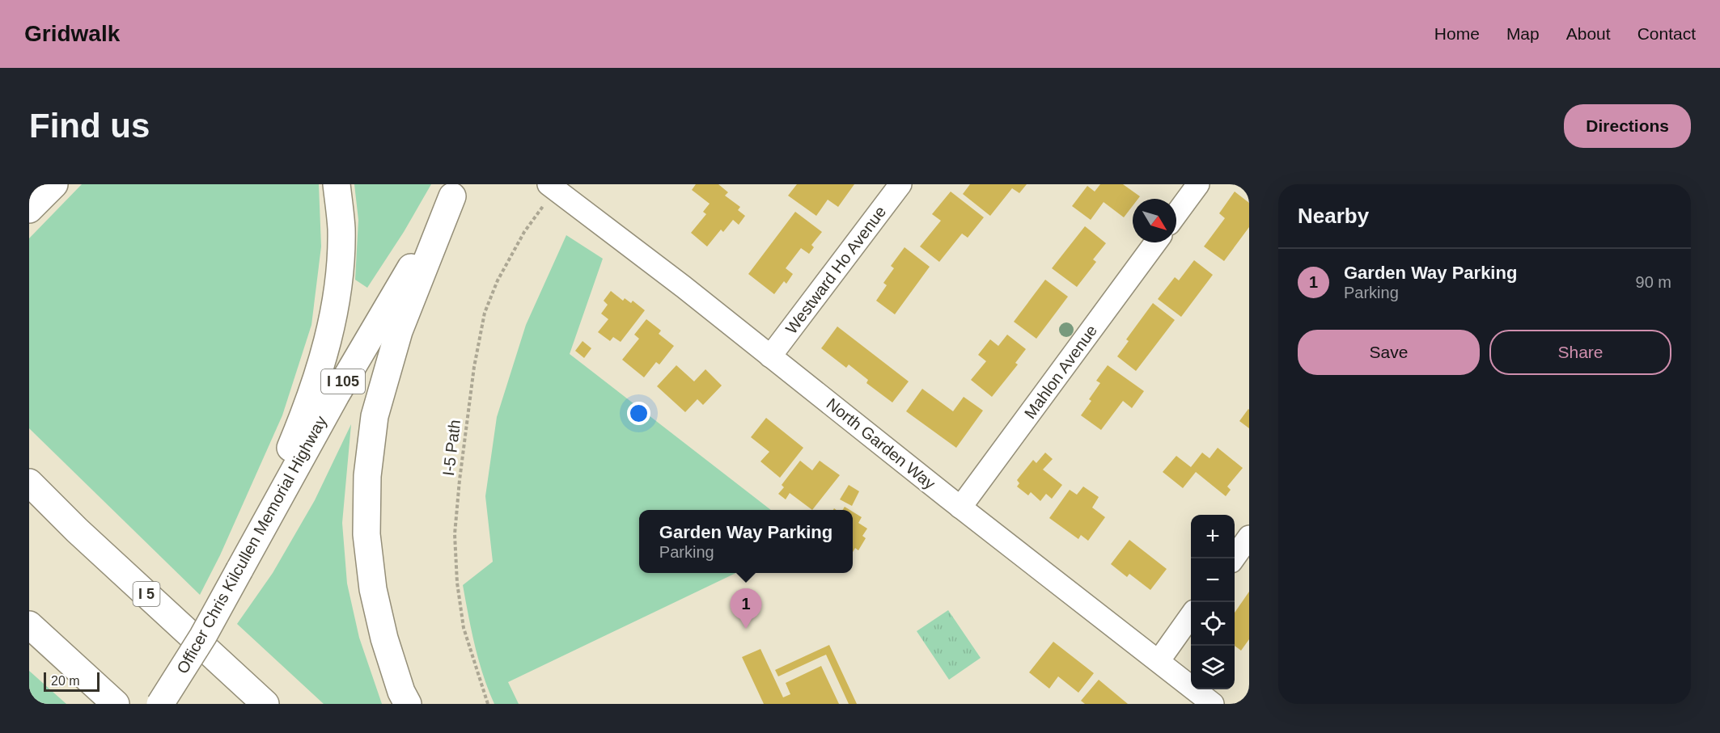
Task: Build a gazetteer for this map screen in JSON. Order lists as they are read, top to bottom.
{
  "streets": {
    "highway": ["I 105", "Officer Chris Kilcullen Memorial Highway", "I 5"],
    "street": ["Westward Ho Avenue", "Mahlon Avenue", "North Garden Way"],
    "path": ["I-5 Path"]
  },
  "crossings": [
    ["Westward Ho Avenue", "North Garden Way"],
    ["Mahlon Avenue", "North Garden Way"]
  ],
  "scale_bar": "20 m",
  "north": "bottom right",
  "page": {
    "header": "Gridwalk",
    "nav": [
      "Home",
      "Map",
      "About",
      "Contact"
    ],
    "buttons": [
      "Directions",
      ["Save", "Share"]
    ],
    "title": "Find us",
    "heading": "Nearby",
    "list": [
      {
        "mark": "1",
        "name": "Garden Way Parking",
        "note": "Parking",
        "value": "90 m"
      }
    ],
    "popup": ["Garden Way Parking", "Parking"],
    "map_buttons": ["+", "−"],
    "pins": "1",
    "scale": "20 m"
  }
}
